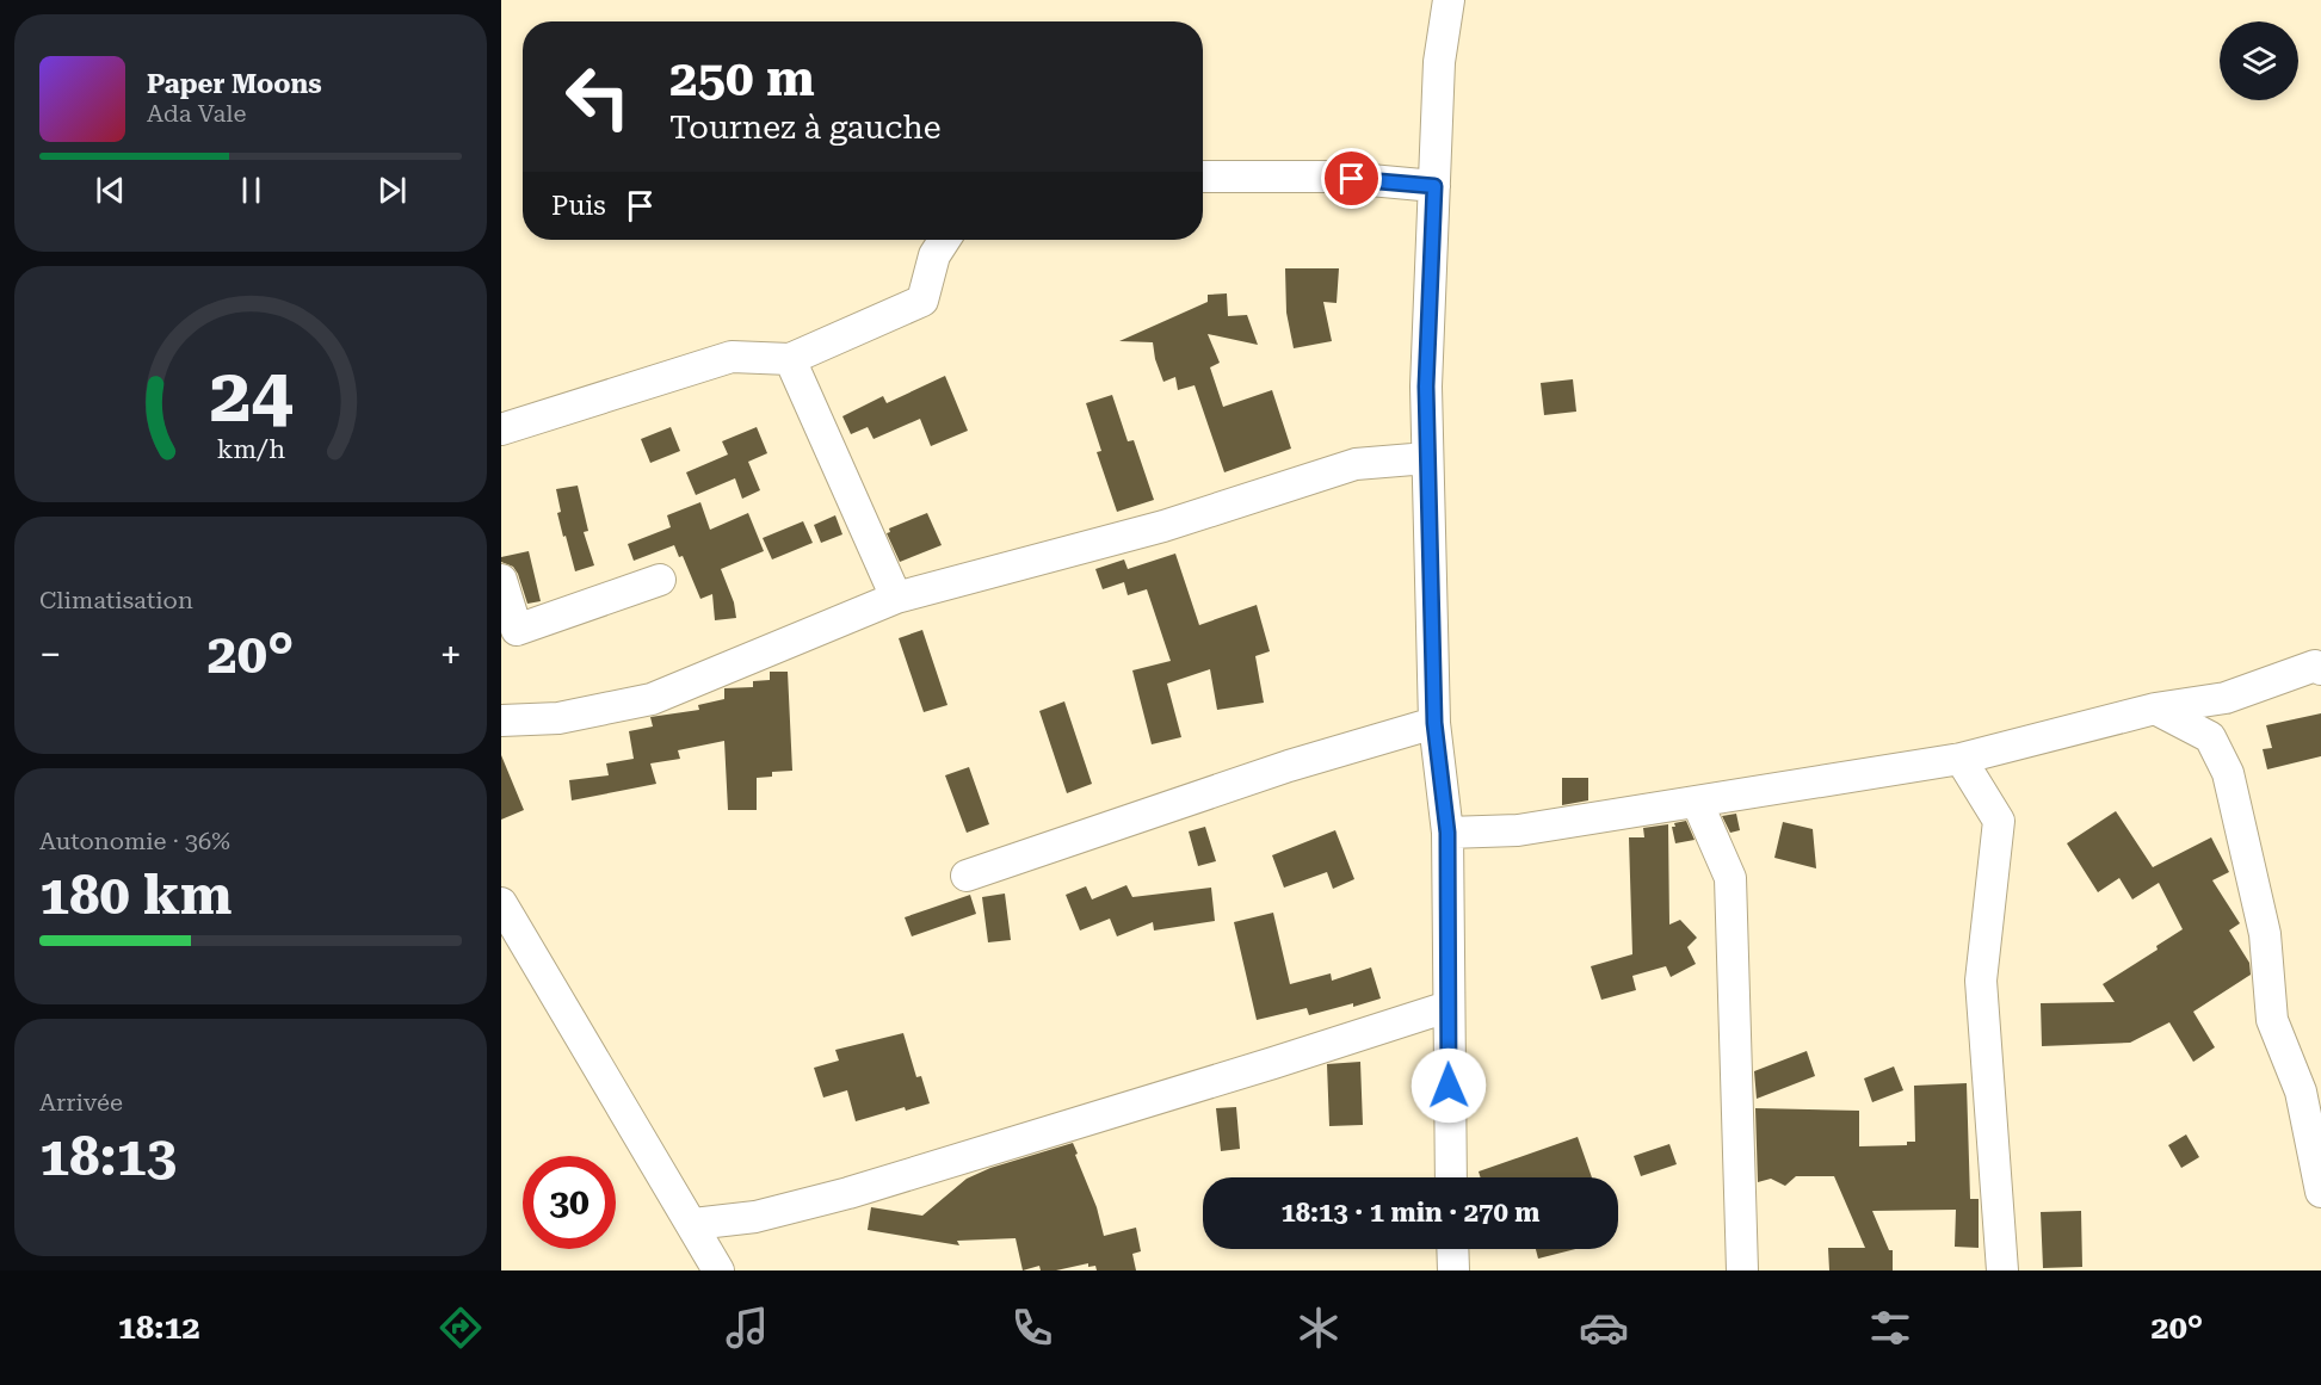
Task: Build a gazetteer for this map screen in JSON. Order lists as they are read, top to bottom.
{
  "page": {
    "turn": ["250 m", "Tournez à gauche"],
    "song": ["Paper Moons", "Ada Vale"],
    "then": "Puis",
    "tile": [
      "Climatisation",
      ["Autonomie · 36%", "180 km"],
      ["Arrivée", "18:13"]
    ],
    "heat": ["−", "20°", "+"],
    "limit": "30",
    "trip": "18:13 · 1 min · 270 m",
    "tabs": ["18:12", "20°"],
    "gauge": ["24", "km/h"]
  }
}
